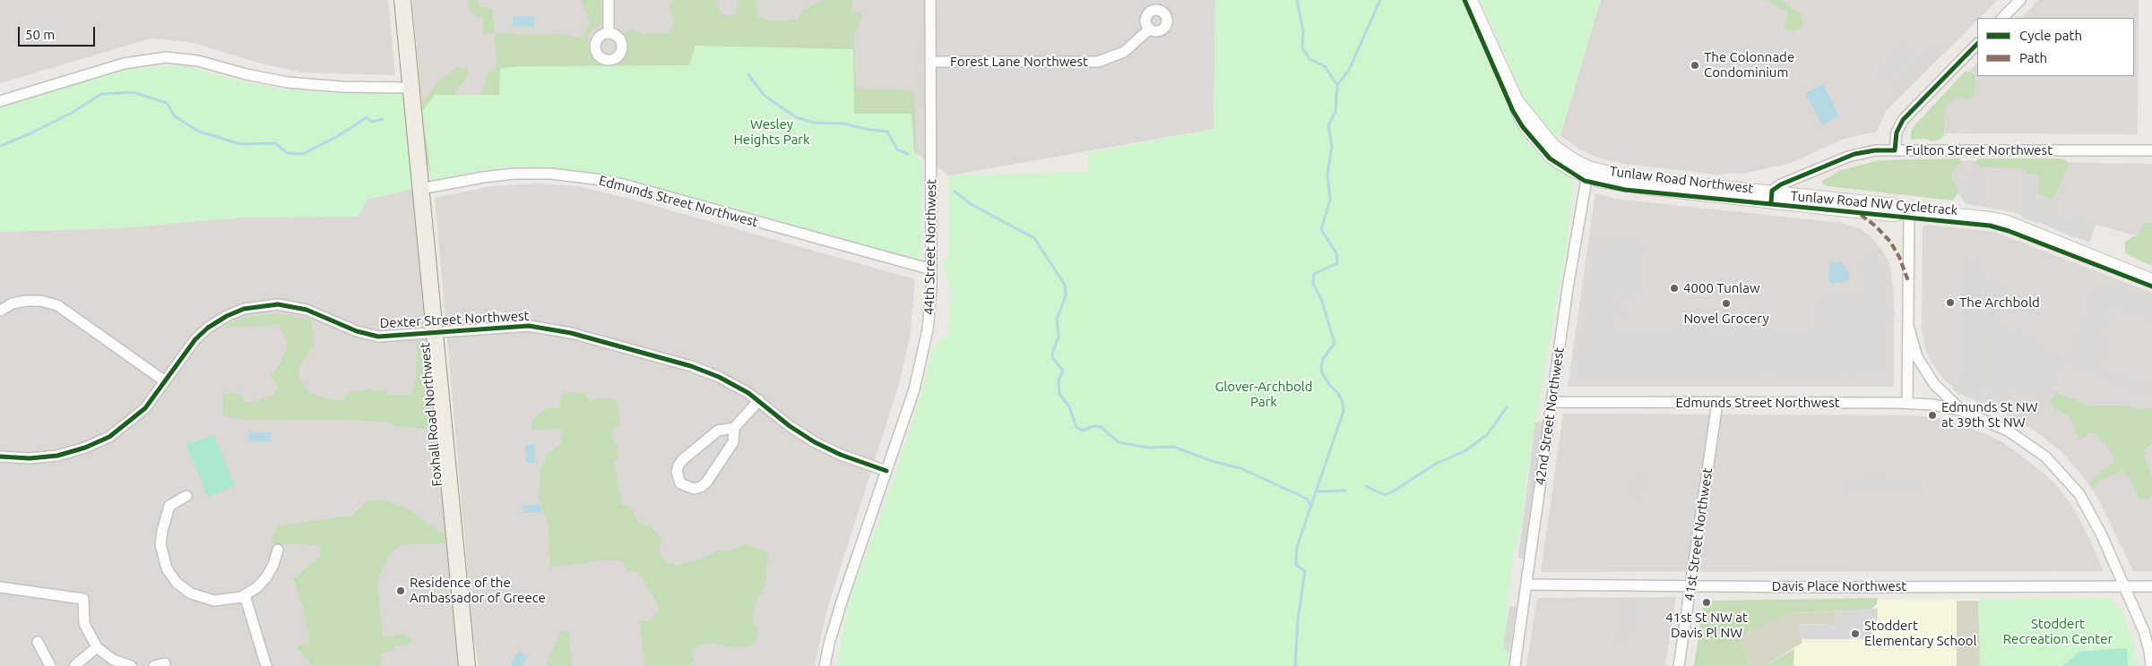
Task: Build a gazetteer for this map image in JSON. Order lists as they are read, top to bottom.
{
  "streets": {
    "main road": ["Foxhall Road Northwest"],
    "street": [
      "Forest Lane Northwest",
      "Fulton Street Northwest",
      "Tunlaw Road Northwest",
      "Edmunds Street Northwest",
      "44th Street Northwest",
      "Dexter Street Northwest",
      "42nd Street Northwest",
      "41st Street Northwest",
      "Davis Place Northwest"
    ],
    "cycle path": ["Tunlaw Road NW Cycletrack"]
  },
  "crossings": [
    ["Forest Lane Northwest", "44th Street Northwest"],
    ["Fulton Street Northwest", "Tunlaw Road Northwest"],
    ["Tunlaw Road Northwest", "42nd Street Northwest"],
    ["Edmunds Street Northwest", "44th Street Northwest"],
    ["Edmunds Street Northwest", "Foxhall Road Northwest"],
    ["Edmunds Street Northwest", "42nd Street Northwest"],
    ["Edmunds Street Northwest", "41st Street Northwest"],
    ["Edmunds Street Northwest", "Davis Place Northwest"],
    ["44th Street Northwest", "Dexter Street Northwest"],
    ["Dexter Street Northwest", "Foxhall Road Northwest"],
    ["42nd Street Northwest", "Davis Place Northwest"],
    ["41st Street Northwest", "Davis Place Northwest"]
  ],
  "parks": ["Wesley Heights Park", "Glover-Archbold Park", "Stoddert Recreation Center"],
  "places": [
    "The Colonnade Condominium",
    "4000 Tunlaw",
    "The Archbold",
    "Novel Grocery",
    "Edmunds St NW at 39th St NW",
    "Residence of the Ambassador of Greece",
    "41st St NW at Davis Pl NW",
    "Stoddert Elementary School"
  ],
  "legend": ["Cycle path", "Path"],
  "scale_bar": "50 m"
}
